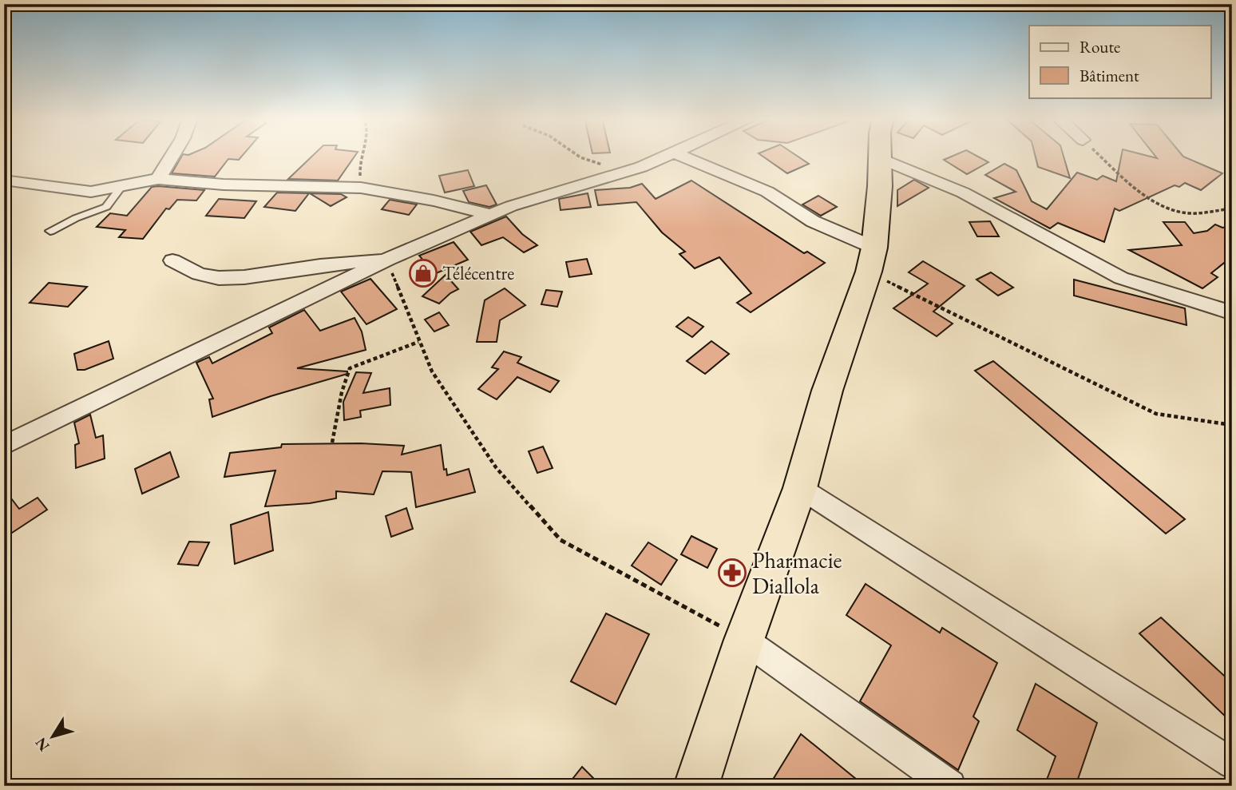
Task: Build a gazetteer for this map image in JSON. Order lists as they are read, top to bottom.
{
  "places": {
    "shop": ["Télécentre"],
    "pharmacy": ["Pharmacie Diallola"]
  },
  "legend": ["Route", "Bâtiment"],
  "north": "bottom left"
}
